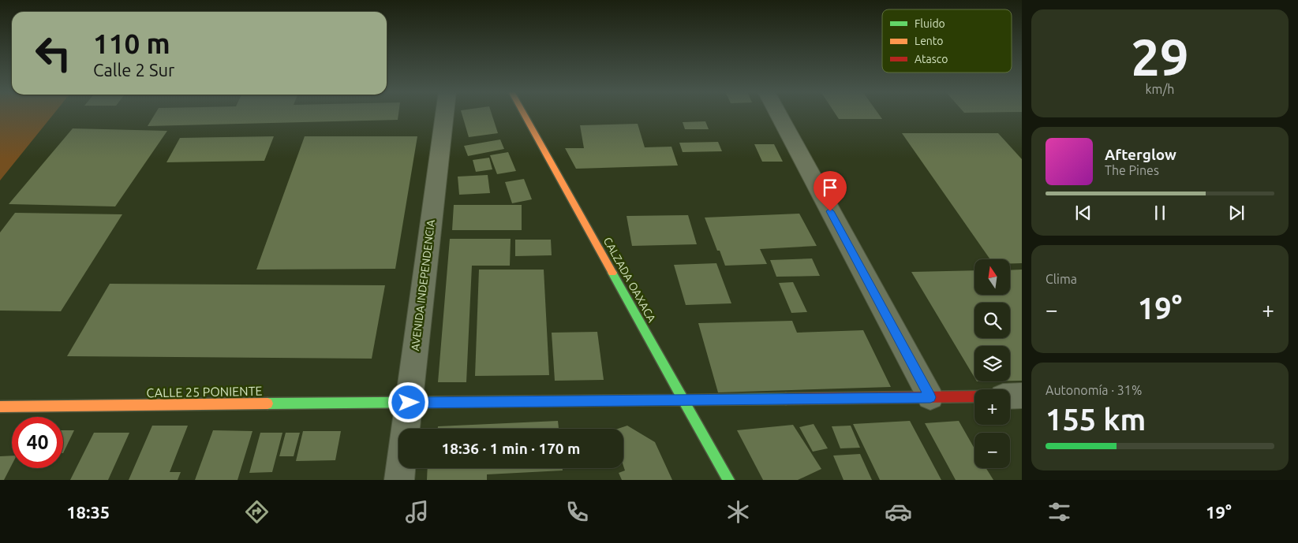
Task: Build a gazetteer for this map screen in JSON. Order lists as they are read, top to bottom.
{
  "streets": {
    "street": ["CALZADA OAXACA", "AVENIDA INDEPENDENCIA", "CALLE 25 PONIENTE"]
  },
  "crossings": [
    ["CALZADA OAXACA", "CALLE 25 PONIENTE"],
    ["AVENIDA INDEPENDENCIA", "CALLE 25 PONIENTE"]
  ],
  "legend": ["Fluido", "Lento", "Atasco"],
  "north": "top",
  "page": {
    "tile": [
      ["29", "km/h"],
      "Clima",
      ["Autonomía · 31%", "155 km"]
    ],
    "turn": ["110 m", "Calle 2 Sur"],
    "song": ["Afterglow", "The Pines"],
    "map_buttons": ["+", "−"],
    "heat": ["−", "19°", "+"],
    "limit": "40",
    "trip": "18:36 · 1 min · 170 m",
    "tabs": ["18:35", "19°"]
  }
}
